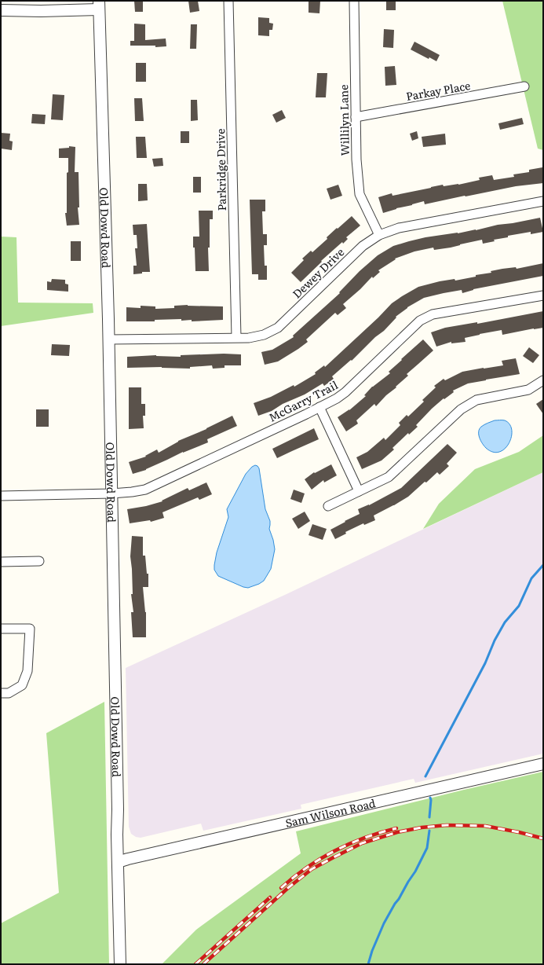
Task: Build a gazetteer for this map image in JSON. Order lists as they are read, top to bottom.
{
  "streets": {
    "street": [
      "Parkay Place",
      "Willilyn Lane",
      "Parkridge Drive",
      "Old Dowd Road",
      "Dewey Drive",
      "McGarry Trail",
      "Sam Wilson Road"
    ]
  },
  "crossings": [
    ["Parkay Place", "Willilyn Lane"],
    ["Willilyn Lane", "Dewey Drive"],
    ["Parkridge Drive", "Dewey Drive"],
    ["Old Dowd Road", "Dewey Drive"],
    ["Old Dowd Road", "McGarry Trail"],
    ["Old Dowd Road", "Sam Wilson Road"]
  ]
}
